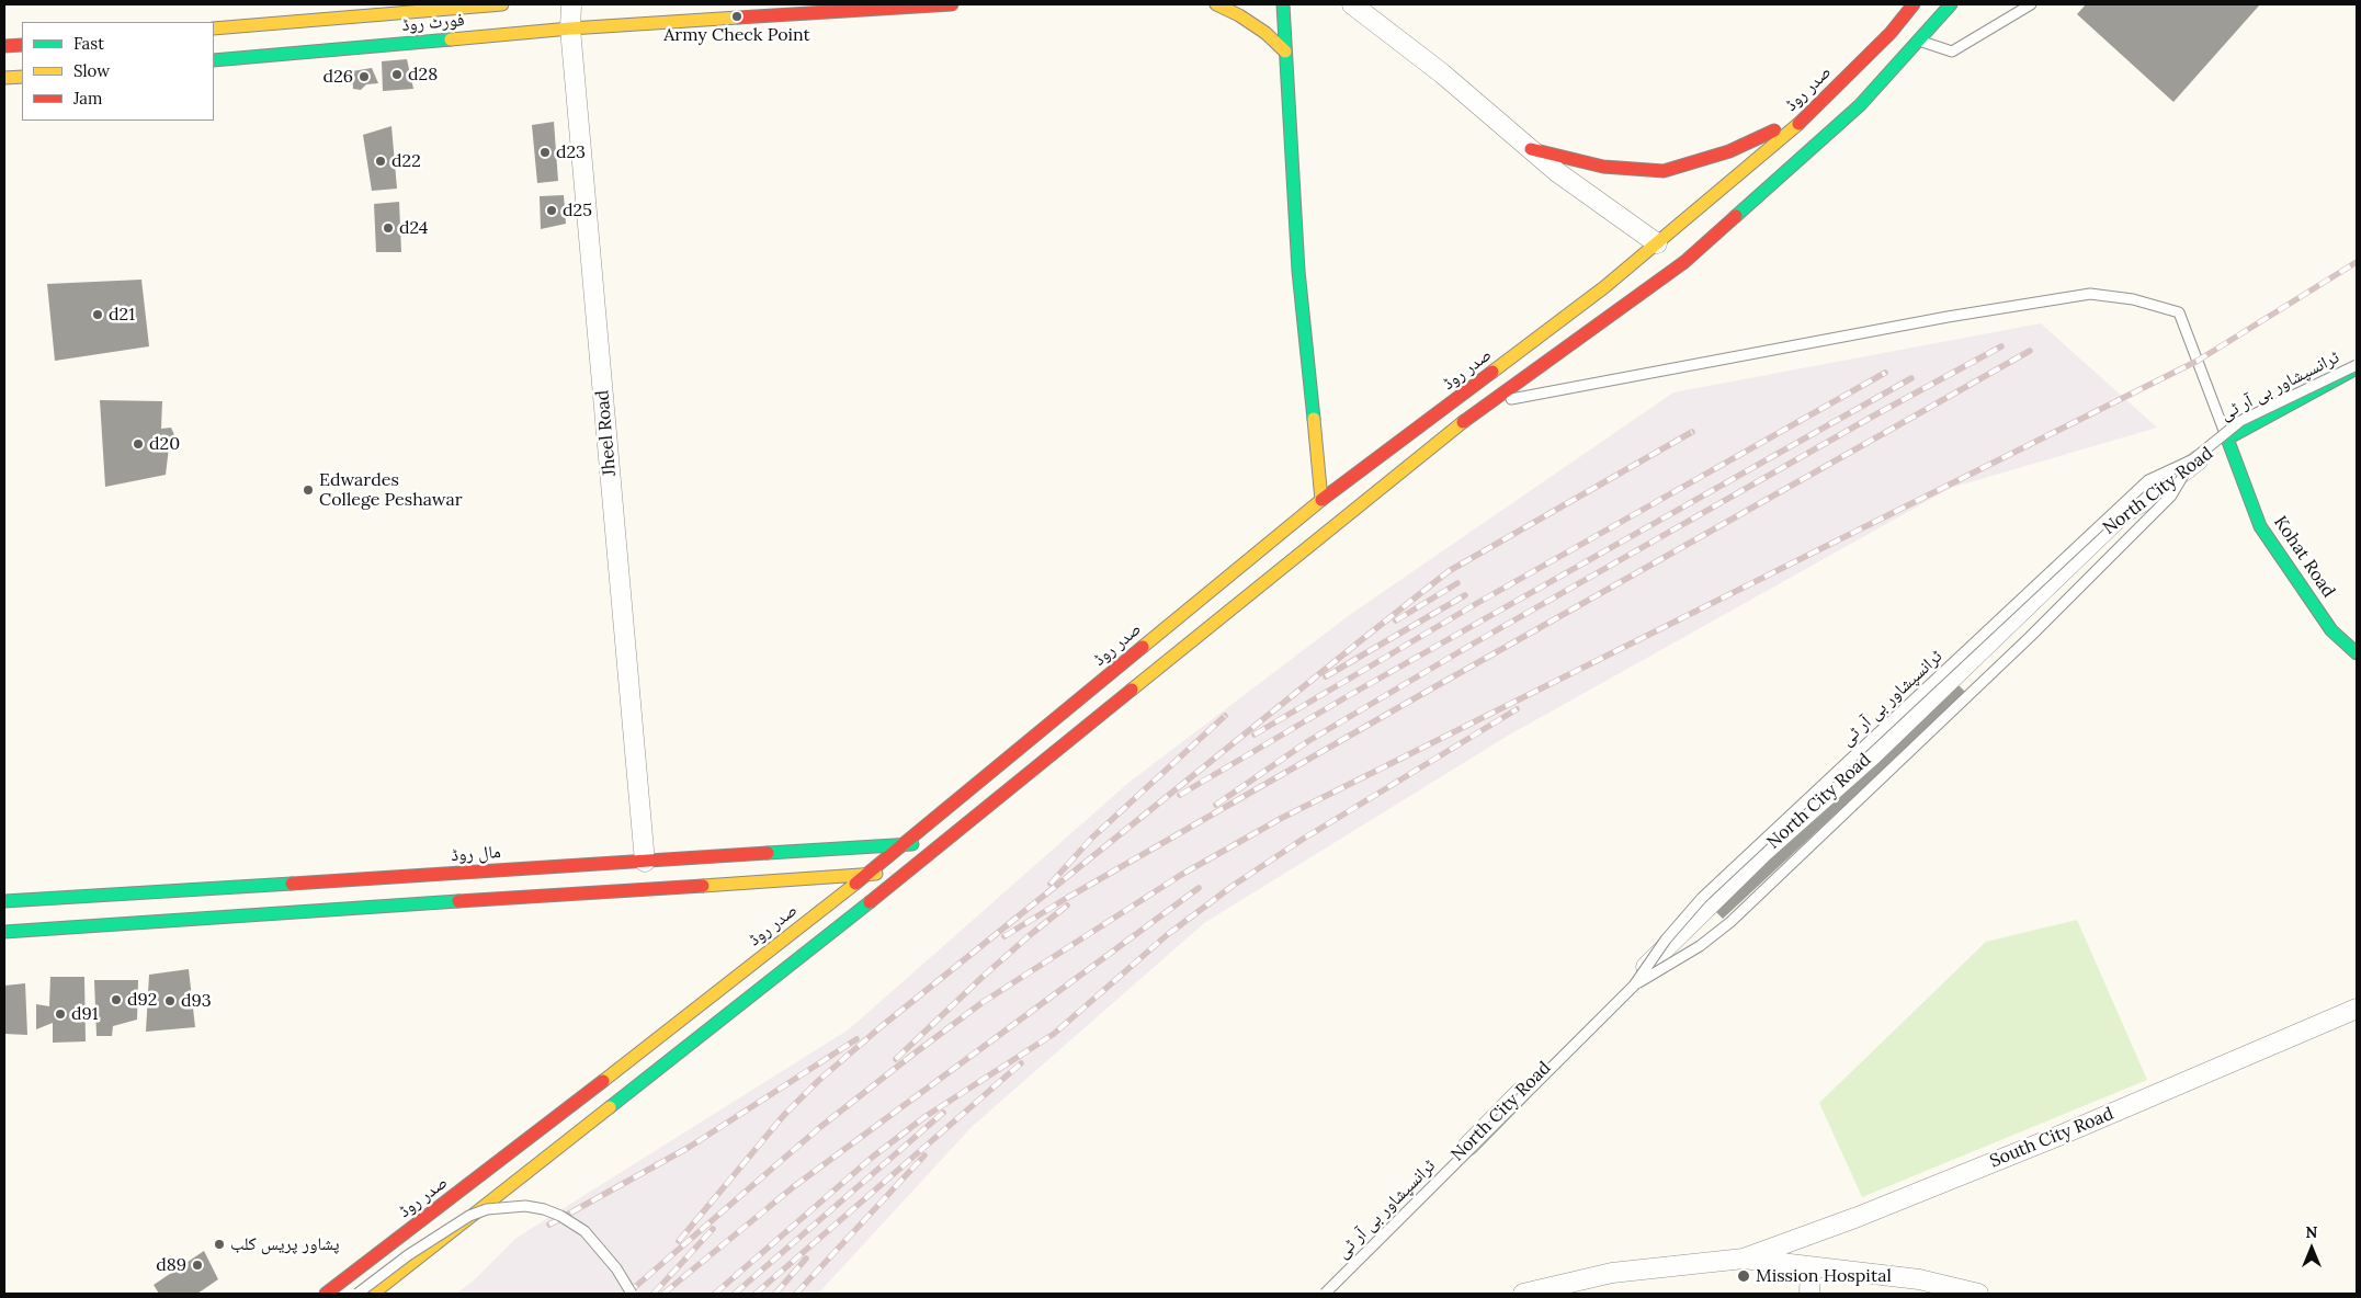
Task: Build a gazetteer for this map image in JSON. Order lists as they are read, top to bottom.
{
  "streets": {
    "main road": [
      "فورٹ روڈ",
      "صدر روڈ",
      "North City Road",
      "Kohat Road",
      "مال روڈ"
    ],
    "street": ["Jheel Road", "South City Road"],
    "lane": ["ٹرانسپشاور بی آر ٹی"]
  },
  "crossings": [
    ["فورٹ روڈ", "Jheel Road"],
    ["صدر روڈ", "مال روڈ"],
    ["ٹرانسپشاور بی آر ٹی", "North City Road"],
    ["Jheel Road", "مال روڈ"],
    ["North City Road", "Kohat Road"]
  ],
  "places": [
    "Army Check Point",
    "d28",
    "d26",
    "d23",
    "d22",
    "d25",
    "d24",
    "d21",
    "d20",
    "Edwardes College Peshawar",
    "d92",
    "d93",
    "d91",
    "پشاور پریس کلب",
    "d89",
    "Mission Hospital"
  ],
  "legend": ["Fast", "Slow", "Jam"],
  "north": "top"
}
